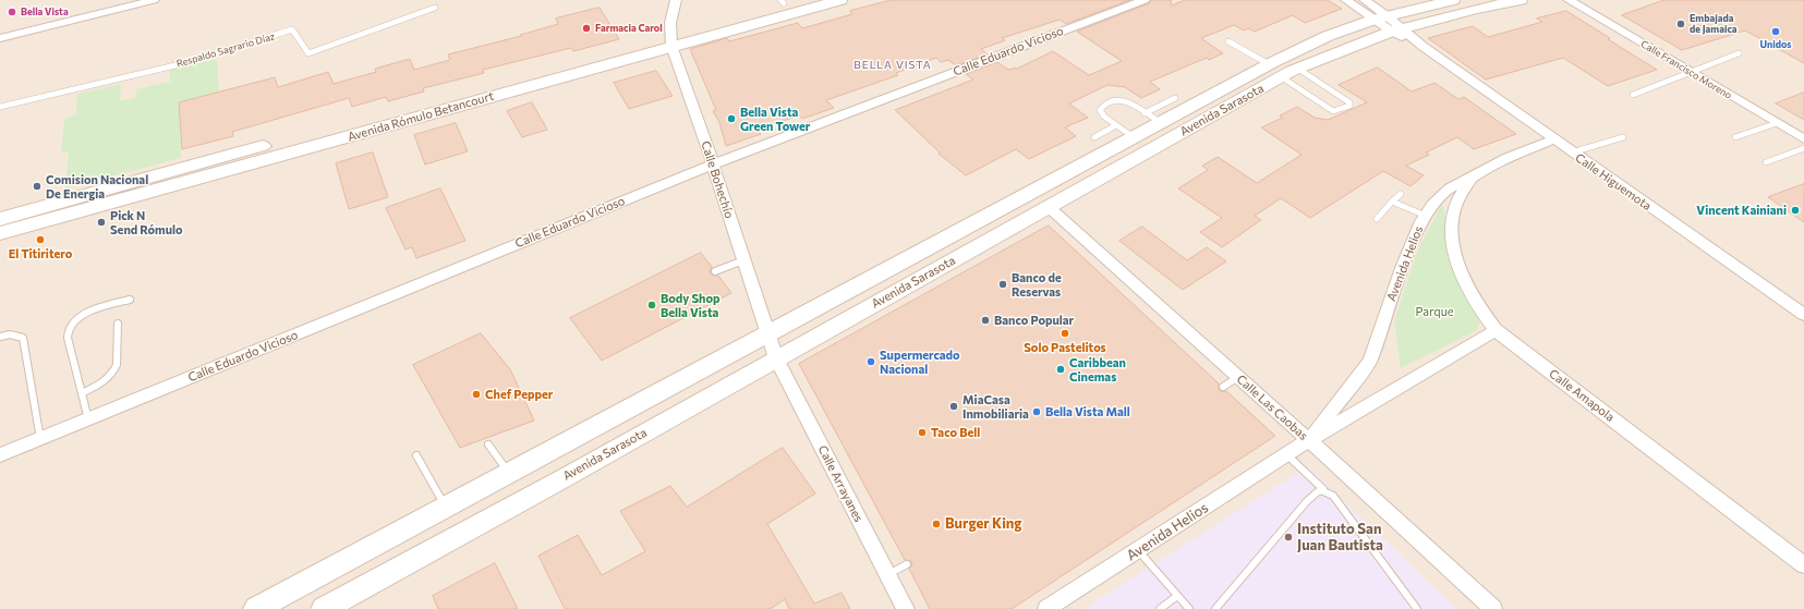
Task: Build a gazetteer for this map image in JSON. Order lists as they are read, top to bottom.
{
  "streets": {
    "main road": ["Avenida Sarasota", "Avenida Rómulo Betancourt"],
    "street": [
      "Calle Eduardo Vicioso",
      "Calle Francisco Moreno",
      "Calle Bohechío",
      "Calle Higuemota",
      "Avenida Helios",
      "Calle Amapola",
      "Calle Las Caobas",
      "Calle Arrayanes"
    ],
    "lane": ["Respaldo Sagrario Díaz"]
  },
  "crossings": [
    ["Calle Eduardo Vicioso", "Calle Bohechío"],
    ["Avenida Sarasota", "Calle Bohechío"],
    ["Avenida Sarasota", "Calle Higuemota"],
    ["Avenida Sarasota", "Calle Las Caobas"],
    ["Avenida Sarasota", "Calle Arrayanes"],
    ["Avenida Rómulo Betancourt", "Calle Bohechío"],
    ["Calle Bohechío", "Calle Arrayanes"],
    ["Calle Higuemota", "Avenida Helios"],
    ["Avenida Helios", "Calle Amapola"],
    ["Avenida Helios", "Calle Las Caobas"]
  ],
  "districts": ["BELLA VISTA"],
  "parks": ["Parque"],
  "places": [
    "Bella Vista",
    "Embajada de Jamaica",
    "Farmacia Carol",
    "Unidos",
    "Bella Vista Green Tower",
    "Comision Nacional De Energia",
    "Vincent Kainiani",
    "Pick N Send Rómulo",
    "El Titiritero",
    "Banco de Reservas",
    "Body Shop Bella Vista",
    "Banco Popular",
    "Solo Pastelitos",
    "Supermercado Nacional",
    "Caribbean Cinemas",
    "Chef Pepper",
    "MiaCasa Inmobiliaria",
    "Bella Vista Mall",
    "Taco Bell",
    "Burger King",
    "Instituto San Juan Bautista"
  ]
}
